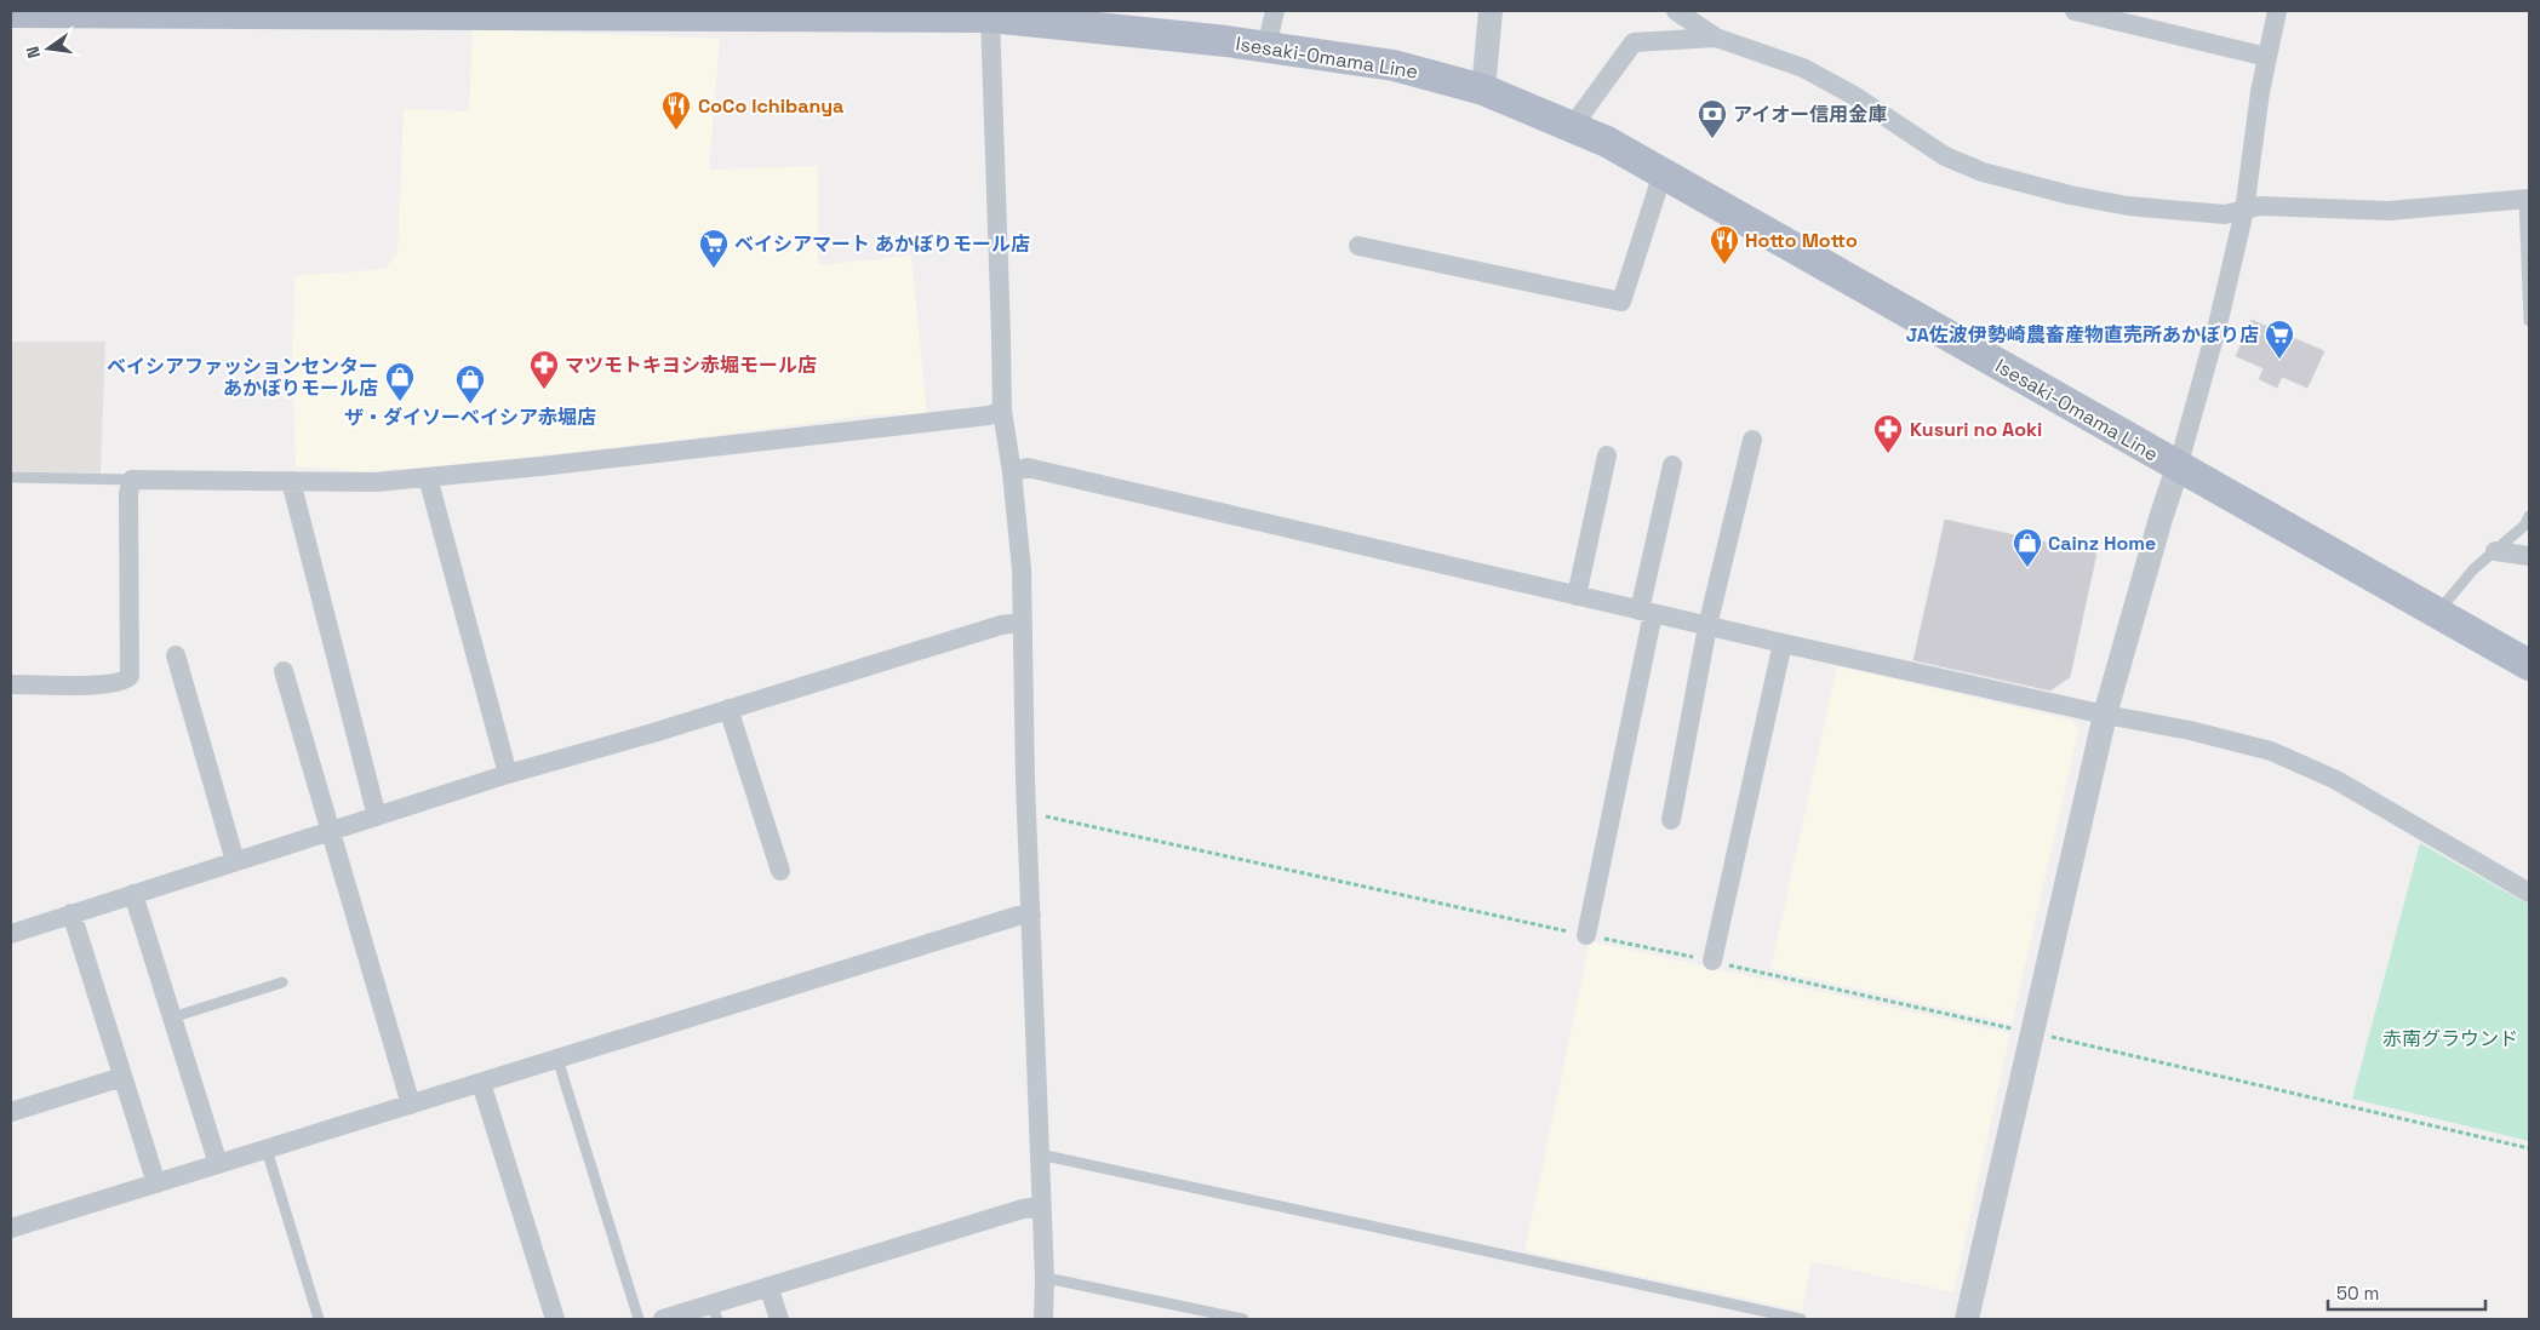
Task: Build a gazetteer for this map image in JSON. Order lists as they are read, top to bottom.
{
  "streets": {
    "main road": ["Isesaki-Omama Line"]
  },
  "parks": ["赤南グラウンド"],
  "places": {
    "restaurant": ["CoCo Ichibanya", "Hotto Motto"],
    "bank": ["アイオー信用金庫"],
    "supermarket": ["ベイシアマート あかぼりモール店", "JA佐波伊勢崎農畜産物直売所あかぼり店"],
    "pharmacy": ["マツモトキヨシ赤堀モール店", "Kusuri no Aoki"],
    "shop": ["ベイシアファッションセンター あかぼりモール店", "ザ・ダイソーベイシア赤堀店", "Cainz Home"]
  },
  "scale_bar": "50 m",
  "north": "left"
}
